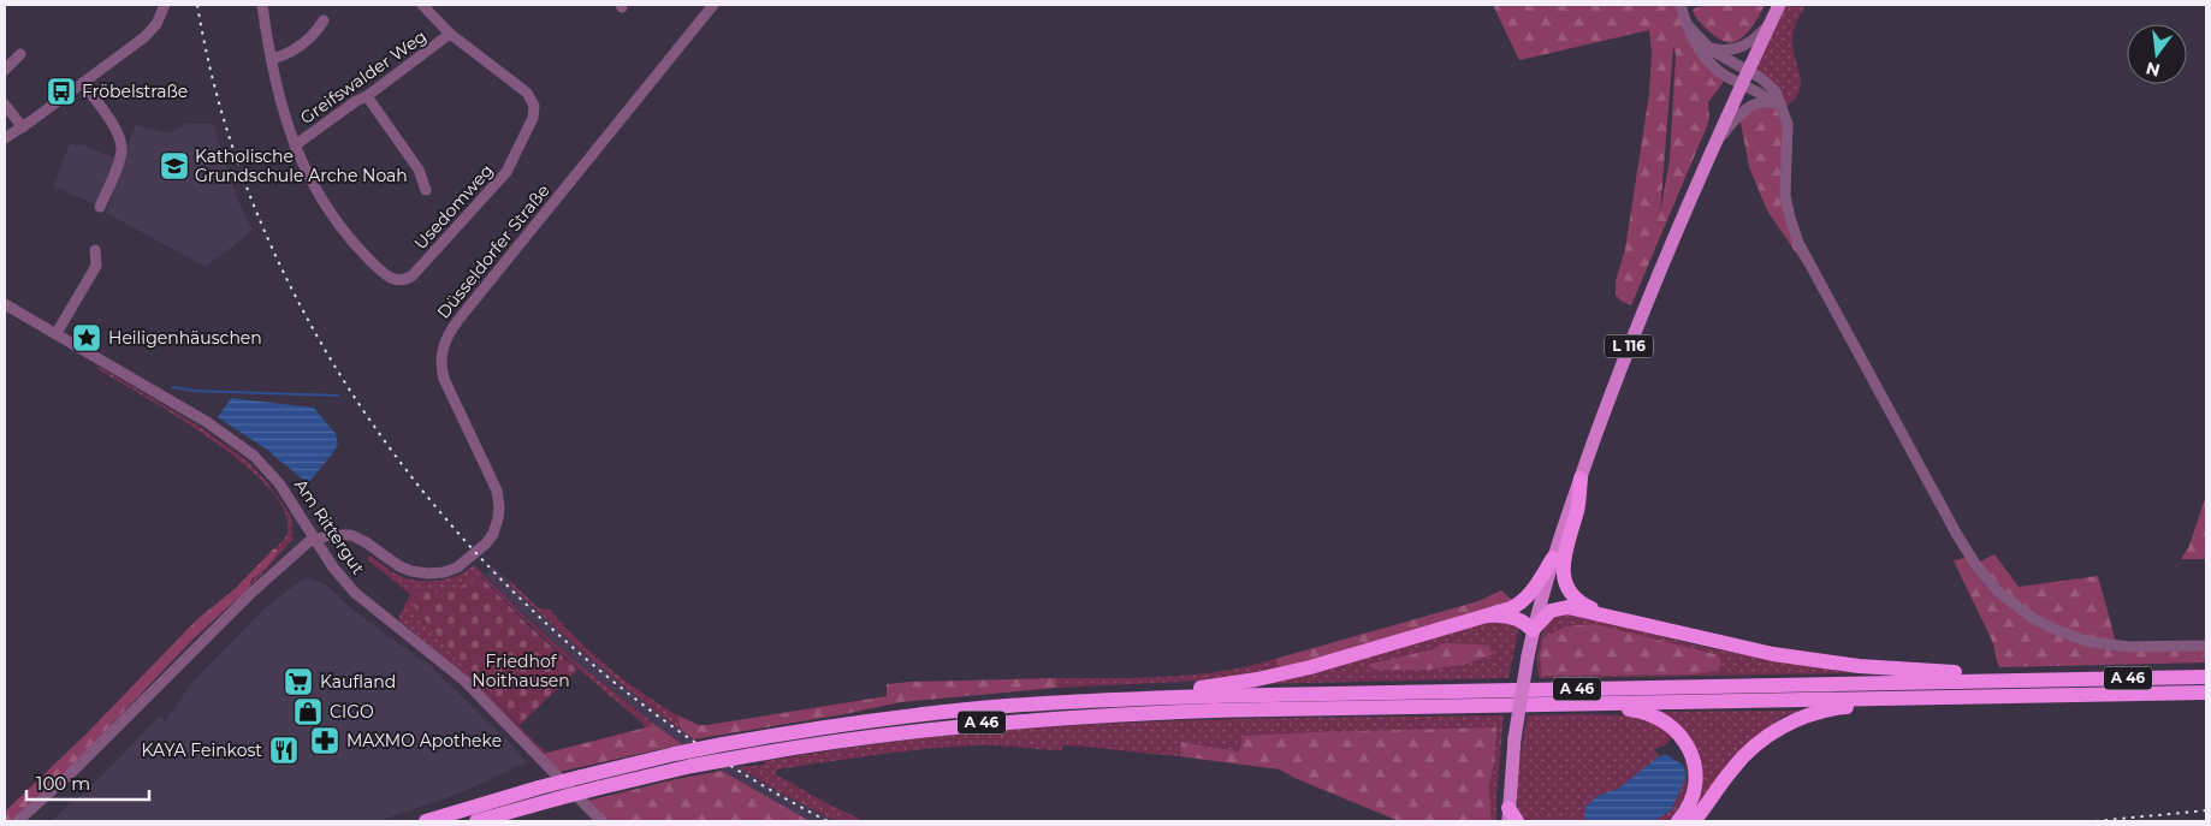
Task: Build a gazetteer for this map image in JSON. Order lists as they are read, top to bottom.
{
  "streets": {
    "highway": ["A 46"],
    "main road": ["L 116"],
    "street": [
      "Greifswalder Weg",
      "Usedomweg",
      "Düsseldorfer Straße",
      "Am Rittergut"
    ]
  },
  "crossings": [
    ["Greifswalder Weg", "Usedomweg"],
    ["Düsseldorfer Straße", "Am Rittergut"]
  ],
  "parks": ["Friedhof Noithausen"],
  "places": {
    "bus stop": ["Fröbelstraße"],
    "school or university": ["Katholische Grundschule Arche Noah"],
    "place": ["Heiligenhäuschen"],
    "supermarket": ["Kaufland"],
    "shop": ["CIGO"],
    "pharmacy": ["MAXMO Apotheke"],
    "restaurant": ["KAYA Feinkost"]
  },
  "scale_bar": "100 m",
  "north": "bottom"
}
